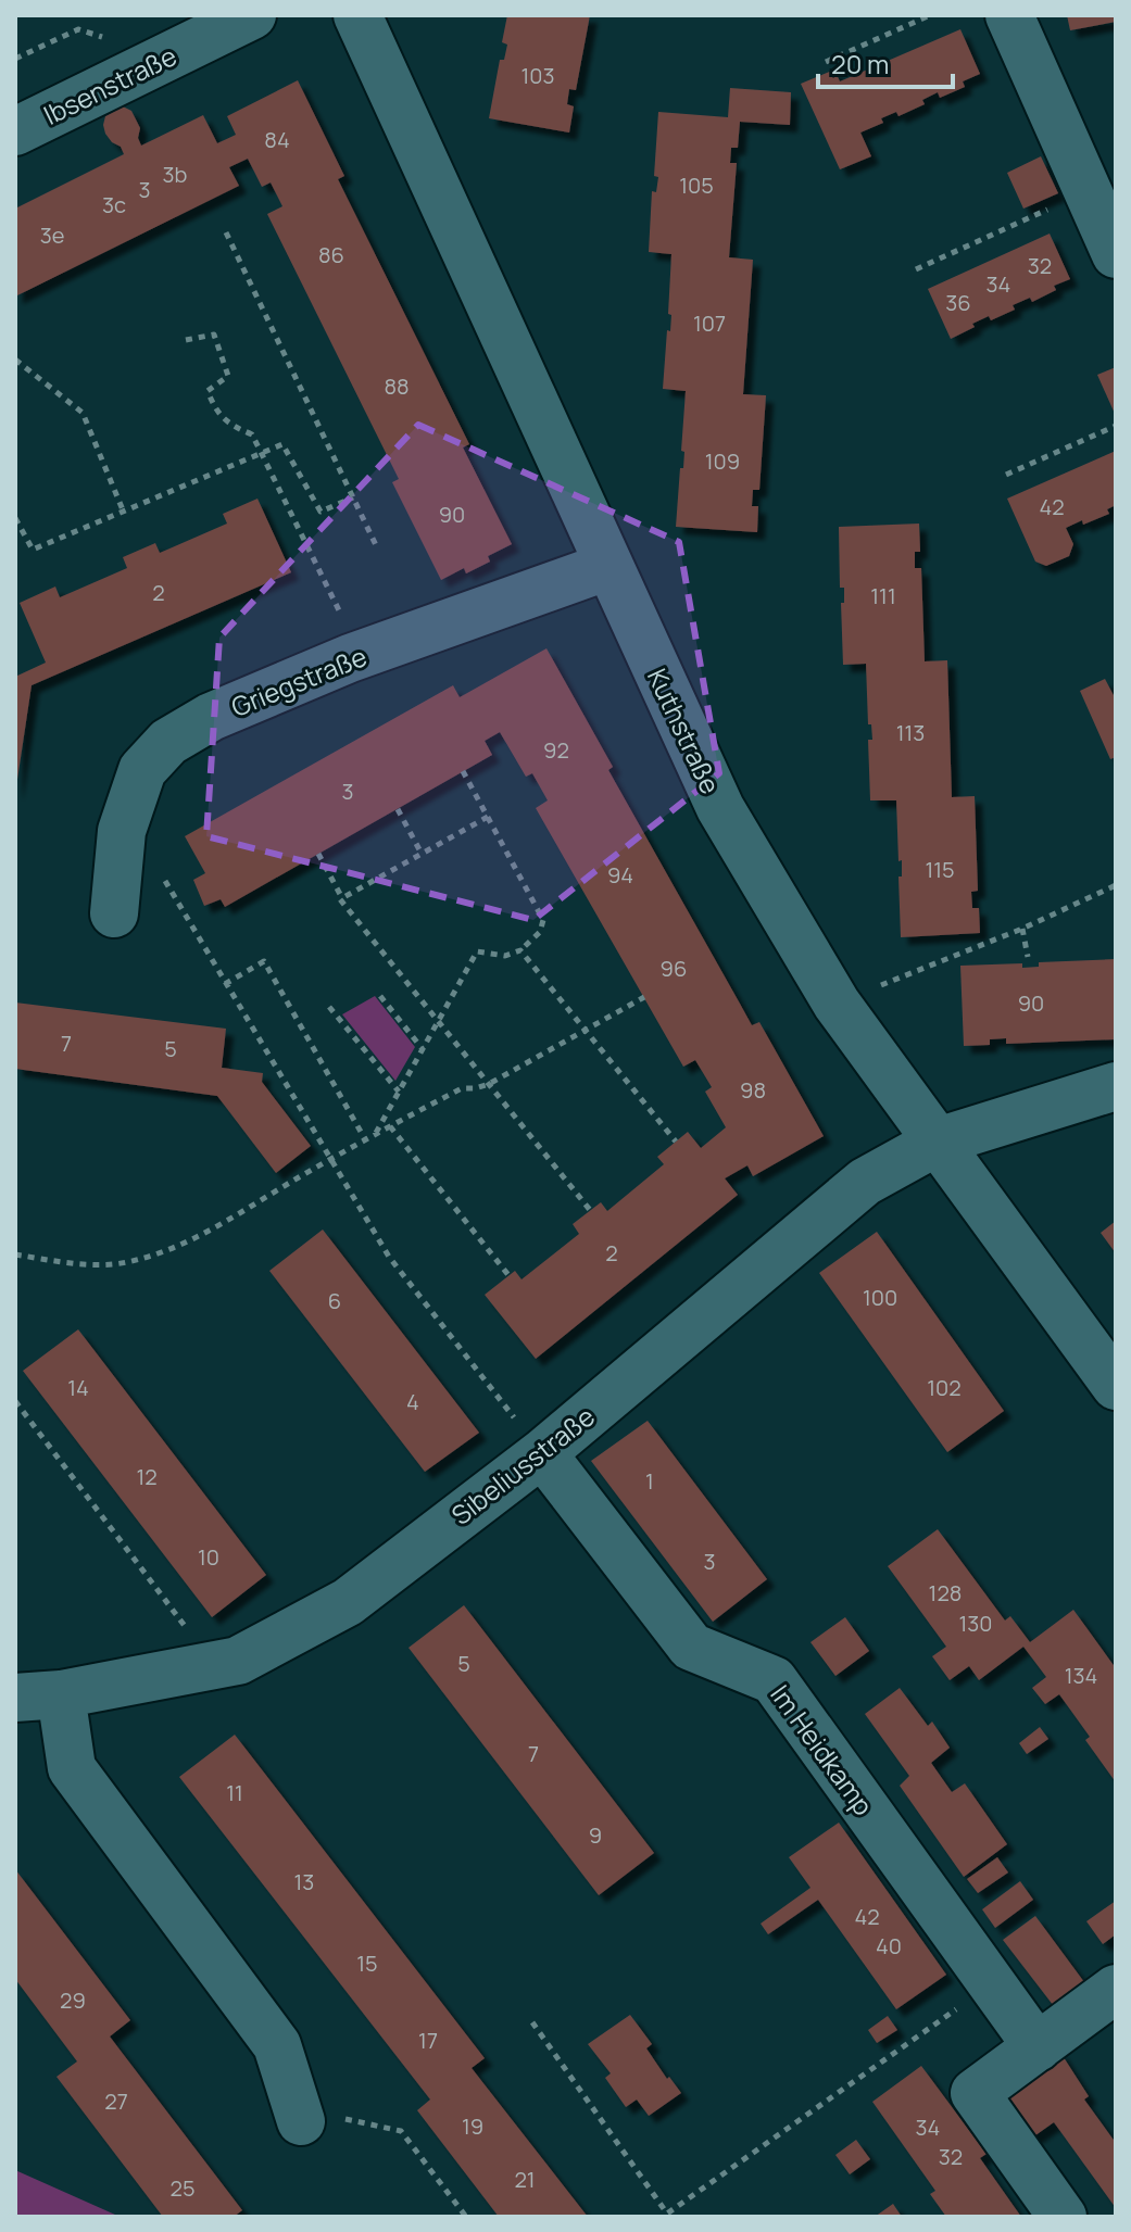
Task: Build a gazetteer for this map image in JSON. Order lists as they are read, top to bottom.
{
  "streets": {
    "street": [
      "Ibsenstraße",
      "Griegstraße",
      "Kuthstraße",
      "Sibeliusstraße",
      "Im Heidkamp"
    ]
  },
  "crossings": [
    ["Griegstraße", "Kuthstraße"],
    ["Kuthstraße", "Sibeliusstraße"],
    ["Sibeliusstraße", "Im Heidkamp"]
  ],
  "house_numbers": [
    "103",
    "84",
    "3b",
    "105",
    "3",
    "3c",
    "3e",
    "86",
    "32",
    "34",
    "36",
    "107",
    "88",
    "109",
    "42",
    "90",
    "2",
    "111",
    "113",
    "92",
    "3",
    "115",
    "94",
    "96",
    "90",
    "7",
    "5",
    "98",
    "2",
    "100",
    "6",
    "14",
    "102",
    "4",
    "12",
    "1",
    "10",
    "3",
    "128",
    "130",
    "5",
    "134",
    "7",
    "11",
    "9",
    "13",
    "42",
    "40",
    "15",
    "29",
    "17",
    "27",
    "19",
    "34",
    "32",
    "21",
    "25"
  ],
  "scale_bar": "20 m"
}
